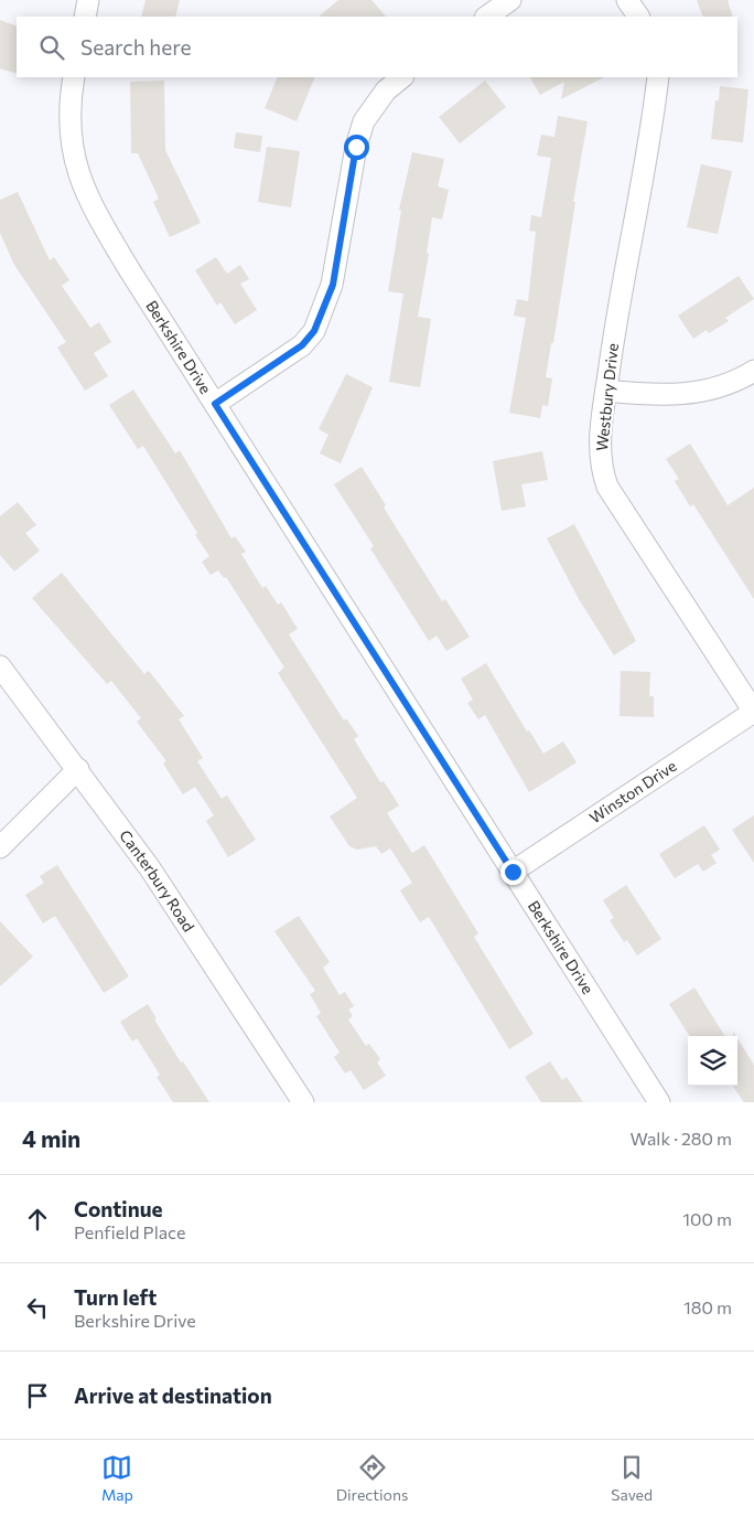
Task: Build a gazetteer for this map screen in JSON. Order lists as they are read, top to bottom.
{
  "streets": {
    "street": [
      "Berkshire Drive",
      "Westbury Drive",
      "Winston Drive",
      "Canterbury Road"
    ]
  },
  "crossings": [
    ["Berkshire Drive", "Winston Drive"],
    ["Westbury Drive", "Winston Drive"]
  ],
  "page": {
    "search": "Search here",
    "heading": ["4 min", "Walk · 280 m"],
    "list": [
      ["Continue", "Penfield Place", "100 m"],
      ["Turn left", "Berkshire Drive", "180 m"],
      "Arrive at destination"
    ],
    "nav": ["Map", "Directions", "Saved"]
  }
}
